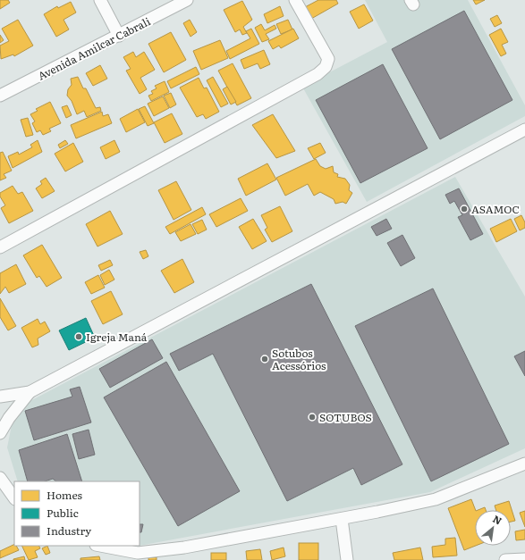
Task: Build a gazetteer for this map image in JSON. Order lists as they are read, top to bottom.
{
  "streets": {
    "street": ["Avenida Amilcar Cabrali"]
  },
  "places": [
    "ASAMOC",
    "Igreja Maná",
    "Sotubos Acessórios",
    "SOTUBOS"
  ],
  "legend": ["Homes", "Public", "Industry"],
  "north": "top right"
}
